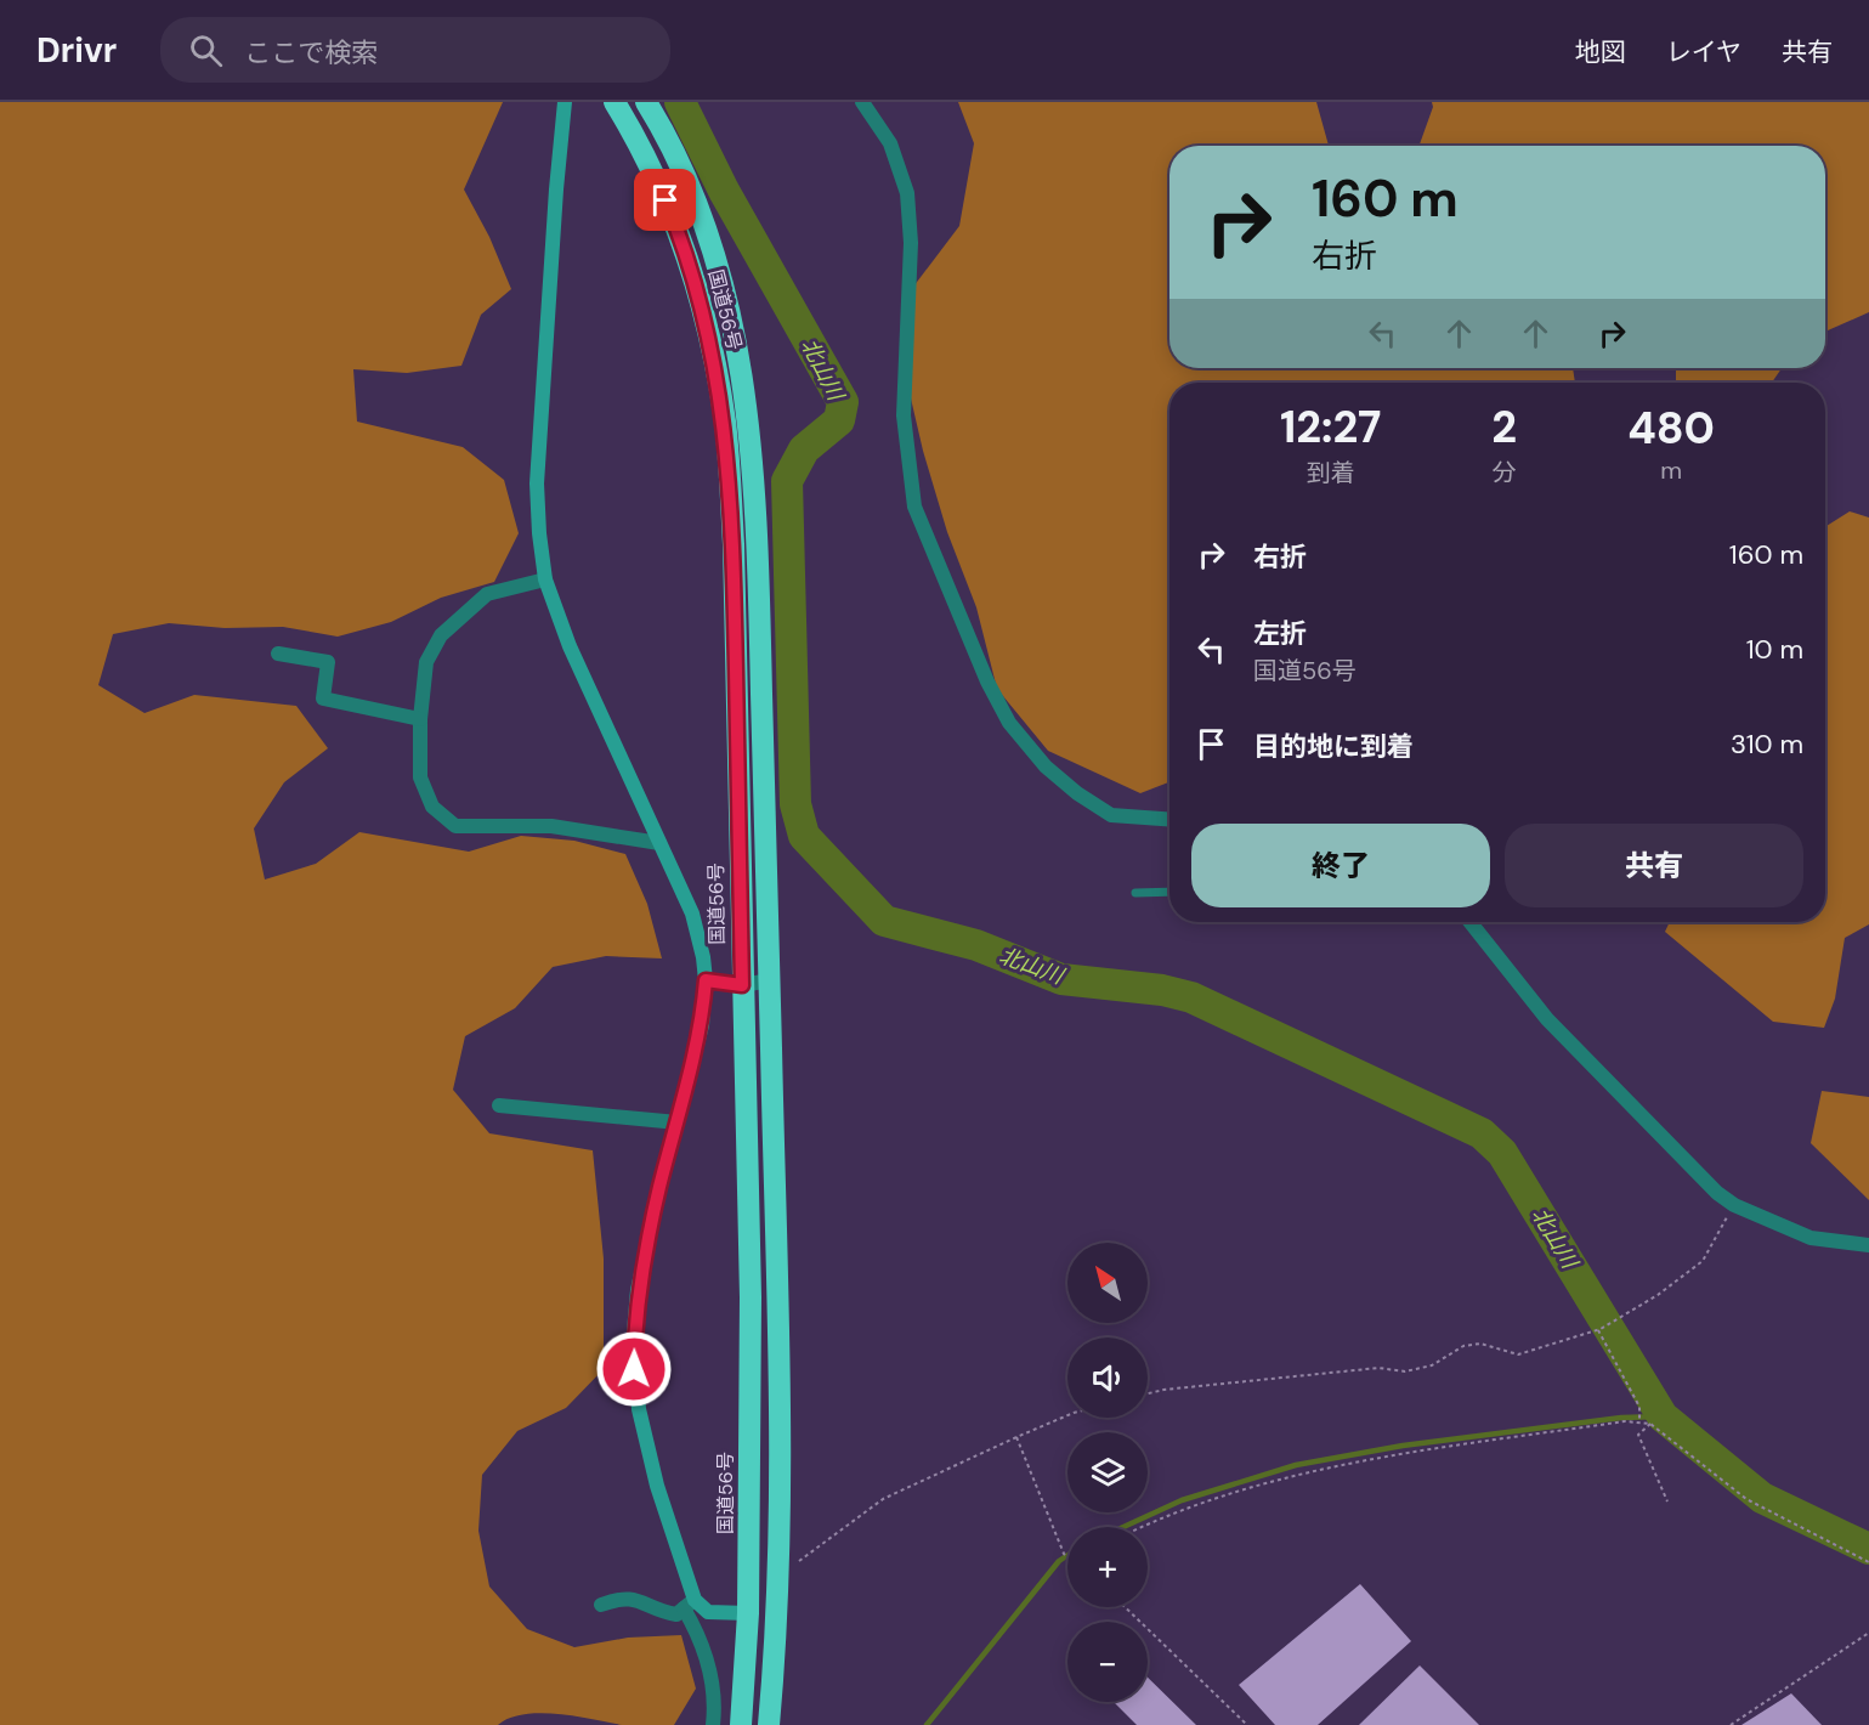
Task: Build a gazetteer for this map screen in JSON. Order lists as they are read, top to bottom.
{
  "streets": {
    "highway": ["国道56号"]
  },
  "water": ["北山川"],
  "north": "top left",
  "page": {
    "header": "Drivr",
    "search": "ここで検索",
    "nav": ["地図", "レイヤ", "共有"],
    "turn": ["160 m", "右折"],
    "eta": [
      "12:27",
      "到着",
      "2",
      "分",
      "480",
      "m"
    ],
    "list": [
      {
        "name": "右折",
        "value": "160 m"
      },
      {
        "name": "左折",
        "note": "国道56号",
        "value": "10 m"
      },
      {
        "name": "目的地に到着",
        "value": "310 m"
      }
    ],
    "buttons": ["終了", "共有"],
    "map_buttons": ["+", "−"]
  }
}
